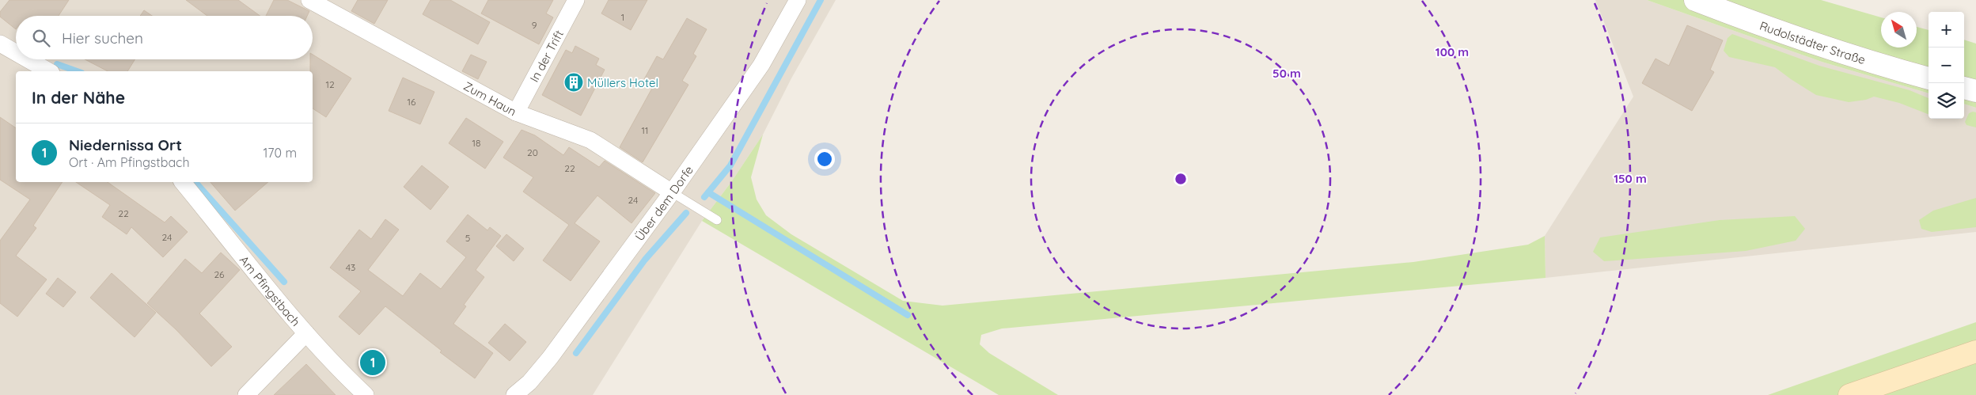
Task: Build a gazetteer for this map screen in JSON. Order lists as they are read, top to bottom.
{
  "streets": {
    "street": [
      "Rudolstädter Straße",
      "In der Trift",
      "Zum Haun",
      "Über dem Dorfe",
      "Am Pfingstbach"
    ]
  },
  "crossings": [
    ["In der Trift", "Zum Haun"],
    ["Zum Haun", "Über dem Dorfe"]
  ],
  "places": {
    "building": ["Müllers Hotel"]
  },
  "house_numbers": [
    "1",
    "9",
    "12",
    "16",
    "11",
    "18",
    "20",
    "22",
    "24",
    "22",
    "24",
    "5",
    "43",
    "26"
  ],
  "north": "top left",
  "page": {
    "map_buttons": ["+", "−"],
    "search": "Hier suchen",
    "heading": "In der Nähe",
    "list": [
      {
        "mark": "1",
        "name": "Niedernissa Ort",
        "note": "Ort · Am Pfingstbach",
        "value": "170 m"
      }
    ],
    "pins": "1"
  },
  "rings": ["100 m", "50 m", "150 m"]
}
